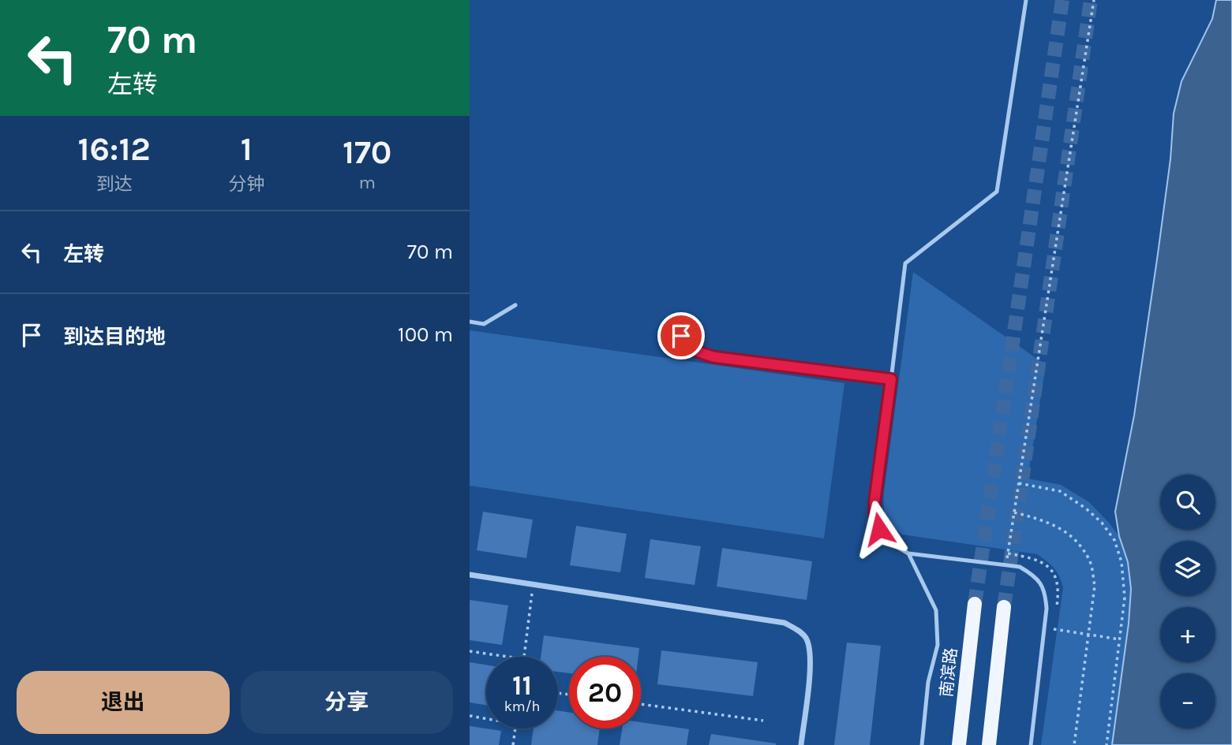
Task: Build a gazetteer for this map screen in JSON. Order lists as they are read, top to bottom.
{
  "streets": {
    "main road": ["南滨路"]
  },
  "page": {
    "turn": ["70 m", "左转"],
    "eta": [
      "16:12",
      "到达",
      "1",
      "分钟",
      "170",
      "m"
    ],
    "list": [
      {
        "name": "左转",
        "value": "70 m"
      },
      {
        "name": "到达目的地",
        "value": "100 m"
      }
    ],
    "map_buttons": ["+", "−"],
    "speed": "11 km/h",
    "limit": "20",
    "buttons": ["退出", "分享"]
  }
}
